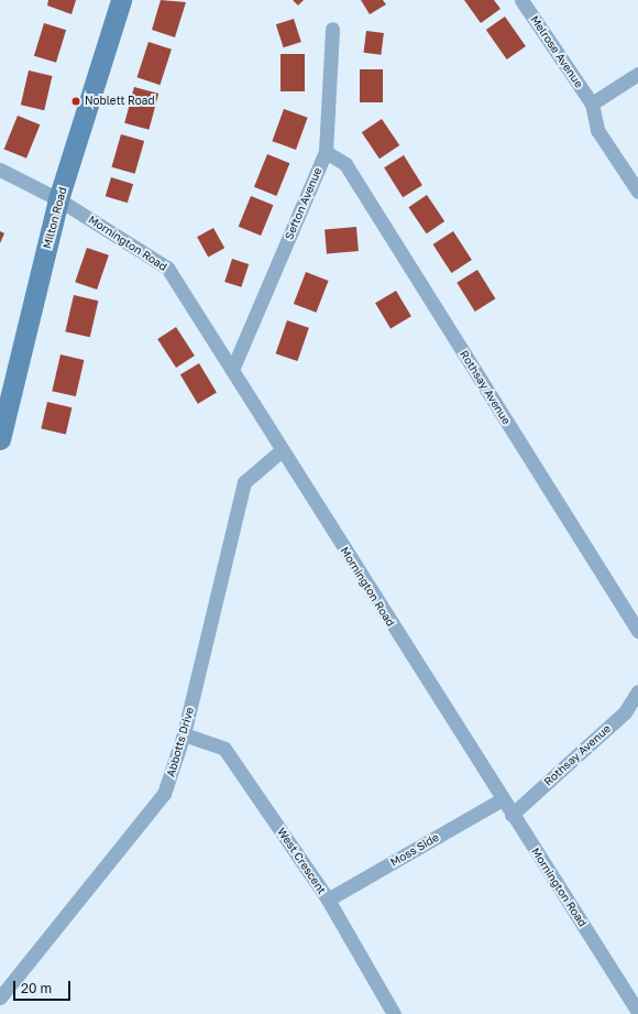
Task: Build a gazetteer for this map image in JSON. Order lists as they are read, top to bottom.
{
  "streets": {
    "street": [
      "Melrose Avenue",
      "Sefton Avenue",
      "Milton Road",
      "Mornington Road",
      "Rothsay Avenue",
      "Abbotts Drive",
      "Moss Side",
      "West Crescent"
    ]
  },
  "crossings": [
    ["Sefton Avenue", "Mornington Road"],
    ["Sefton Avenue", "Rothsay Avenue"],
    ["Milton Road", "Mornington Road"],
    ["Mornington Road", "Rothsay Avenue"],
    ["Mornington Road", "Abbotts Drive"],
    ["Mornington Road", "Moss Side"],
    ["Abbotts Drive", "West Crescent"],
    ["Moss Side", "West Crescent"]
  ],
  "places": ["Noblett Road"],
  "scale_bar": "20 m"
}
